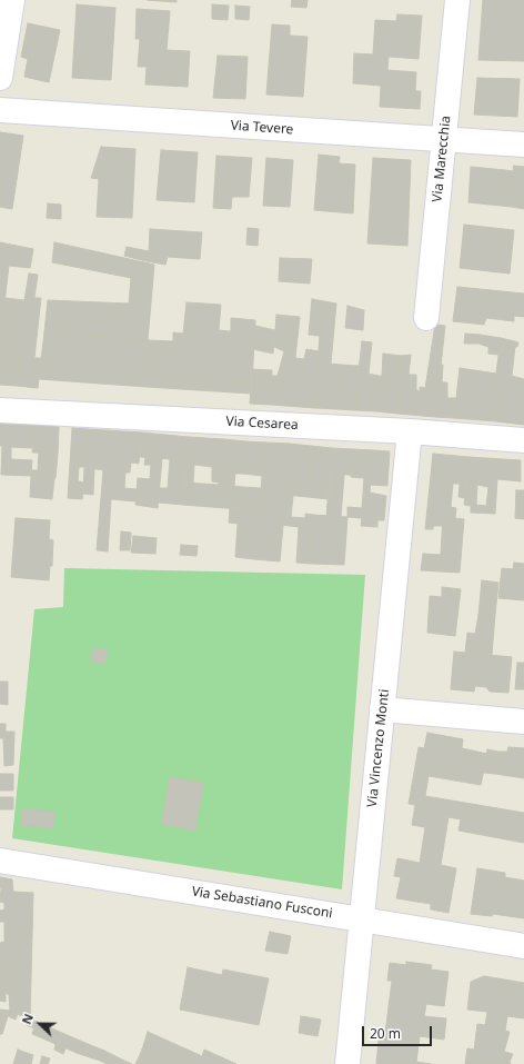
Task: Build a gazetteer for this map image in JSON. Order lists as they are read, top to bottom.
{
  "streets": {
    "street": [
      "Via Tevere",
      "Via Marecchia",
      "Via Cesarea",
      "Via Vincenzo Monti",
      "Via Sebastiano Fusconi"
    ]
  },
  "crossings": [
    ["Via Tevere", "Via Marecchia"],
    ["Via Cesarea", "Via Vincenzo Monti"],
    ["Via Vincenzo Monti", "Via Sebastiano Fusconi"]
  ],
  "scale_bar": "20 m",
  "north": "left"
}
